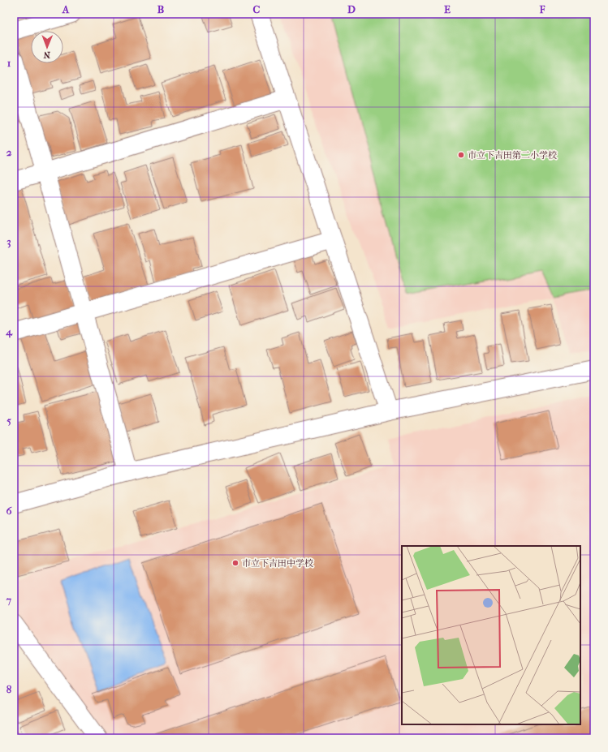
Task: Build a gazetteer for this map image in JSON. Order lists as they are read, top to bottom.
{
  "places": ["市立下吉田第二小学校", "市立下吉田中学校"],
  "north": "bottom",
  "grid": {
    "columns": [
      "A",
      "B",
      "C",
      "D",
      "E",
      "F"
    ],
    "rows": [
      "1",
      "2",
      "3",
      "4",
      "5",
      "6",
      "7",
      "8"
    ]
  }
}
